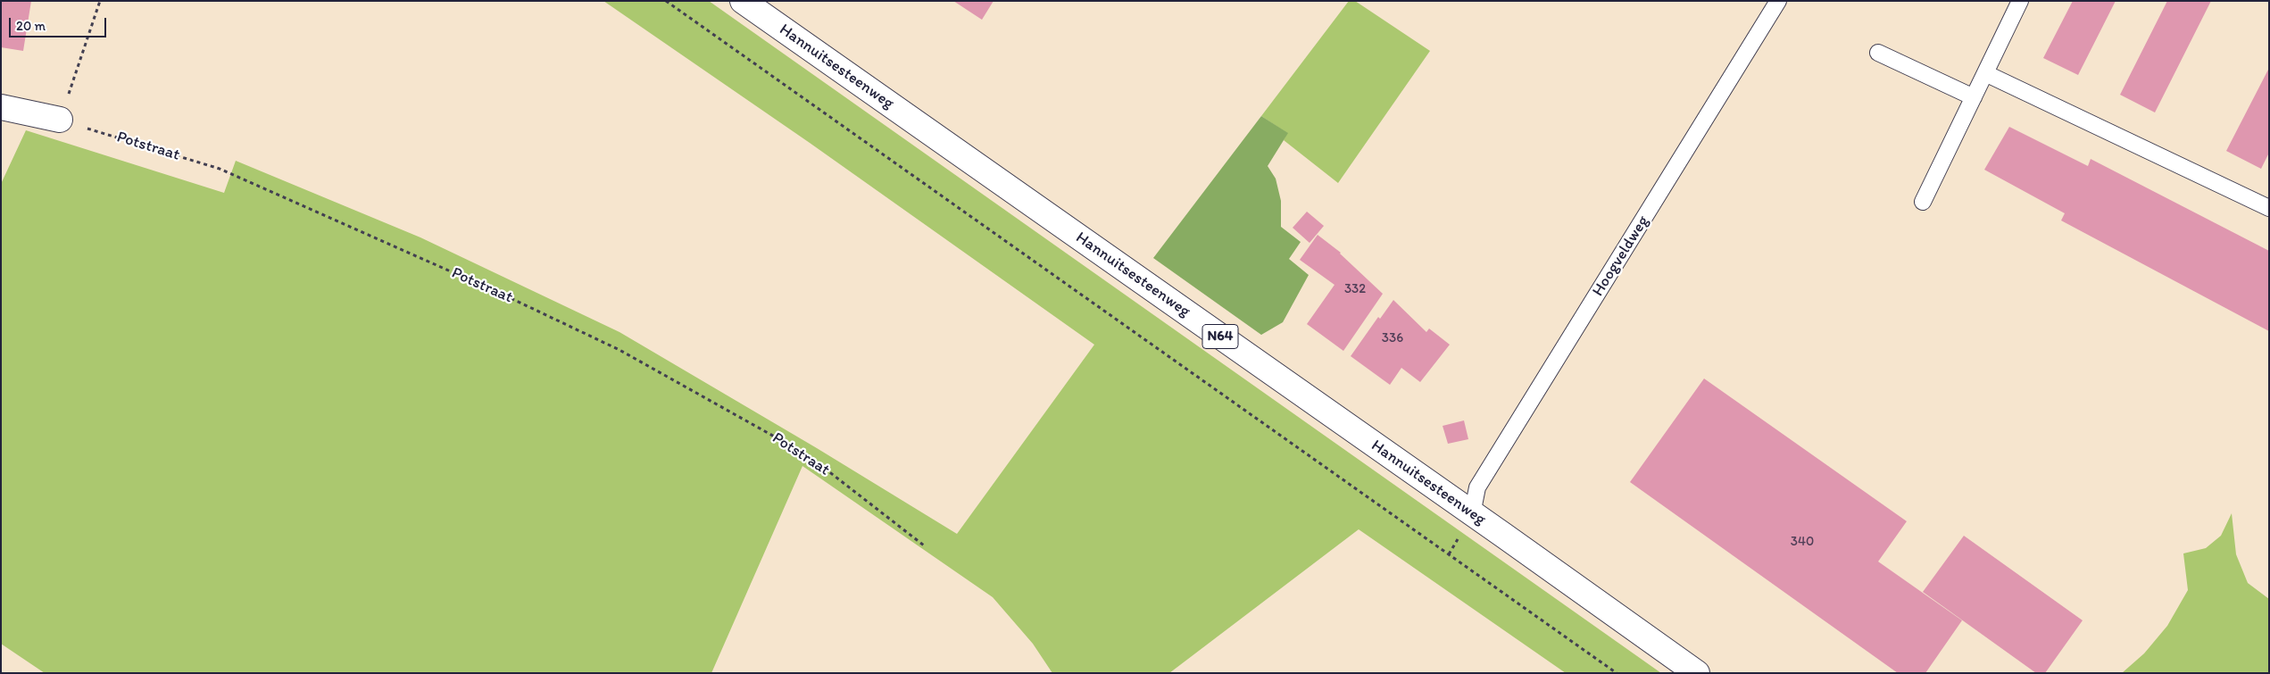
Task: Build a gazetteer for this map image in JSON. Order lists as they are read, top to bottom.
{
  "streets": {
    "main road": ["Hannuitsesteenweg", "N64"],
    "lane": ["Hoogveldweg"],
    "path": ["Potstraat"]
  },
  "crossings": [
    ["Hannuitsesteenweg", "Hoogveldweg"]
  ],
  "house_numbers": ["332", "336", "340"],
  "scale_bar": "20 m"
}
